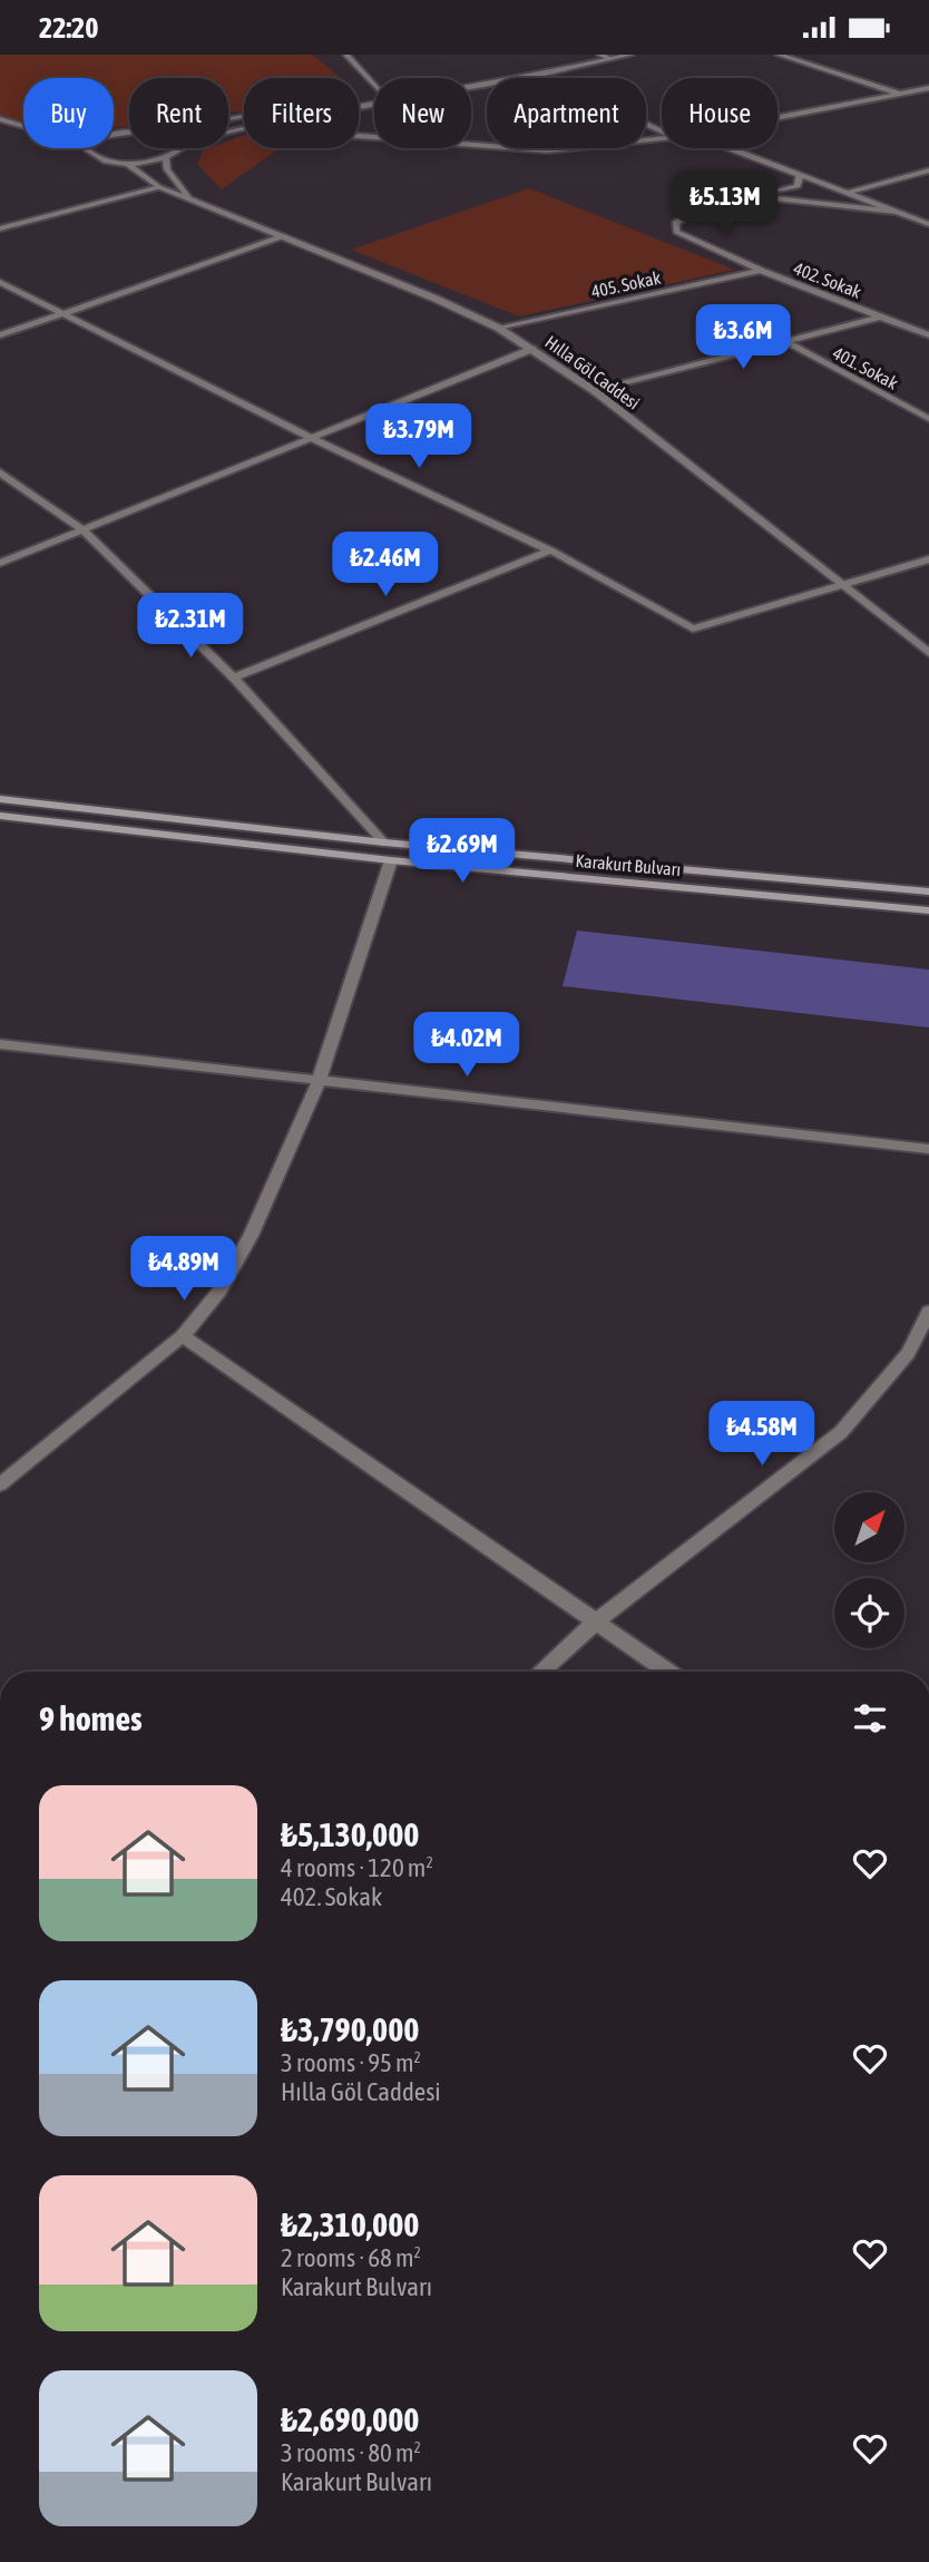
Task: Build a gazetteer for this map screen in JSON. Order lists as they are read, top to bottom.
{
  "streets": {
    "main road": ["Karakurt Bulvarı"],
    "street": [
      "402. Sokak",
      "405. Sokak",
      "401. Sokak",
      "Hılla Göl Caddesi"
    ]
  },
  "crossings": [
    ["402. Sokak", "405. Sokak"],
    ["405. Sokak", "Hılla Göl Caddesi"]
  ],
  "north": "top right",
  "page": {
    "status": "22:20",
    "chip": [
      "Buy",
      "Rent",
      "Filters",
      "New",
      "Apartment",
      "House"
    ],
    "price": [
      "₺5.13M",
      "₺3.6M",
      "₺3.79M",
      "₺2.46M",
      "₺2.31M",
      "₺2.69M",
      "₺4.02M",
      "₺4.89M",
      "₺4.58M"
    ],
    "heading": "9 homes",
    "list": [
      {
        "name": "₺5,130,000",
        "note": "4 rooms · 120 m² · 402. Sokak"
      },
      {
        "name": "₺3,790,000",
        "note": "3 rooms · 95 m² · Hılla Göl Caddesi"
      },
      {
        "name": "₺2,310,000",
        "note": "2 rooms · 68 m² · Karakurt Bulvarı"
      },
      {
        "name": "₺2,690,000",
        "note": "3 rooms · 80 m² · Karakurt Bulvarı"
      }
    ]
  }
}
